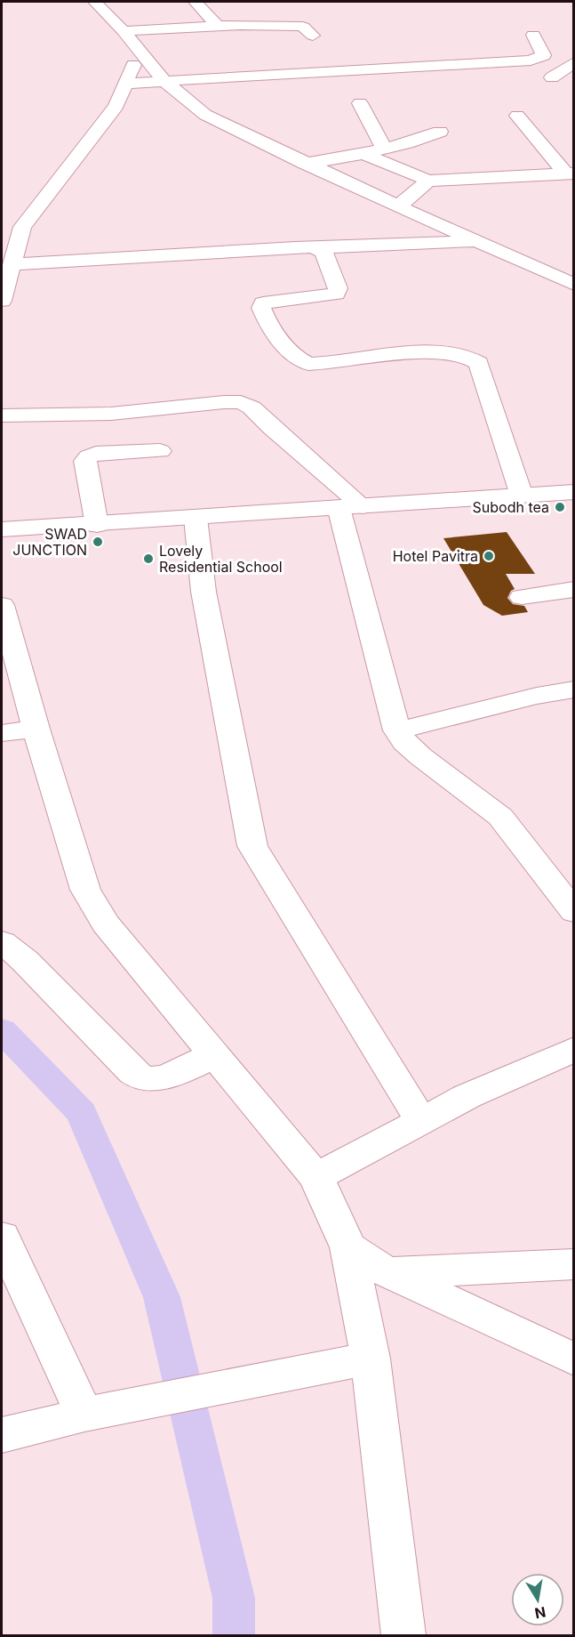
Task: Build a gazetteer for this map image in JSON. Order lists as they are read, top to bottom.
{
  "places": [
    "Subodh tea",
    "SWAD JUNCTION",
    "Hotel Pavitra",
    "Lovely Residential School"
  ],
  "north": "bottom"
}
